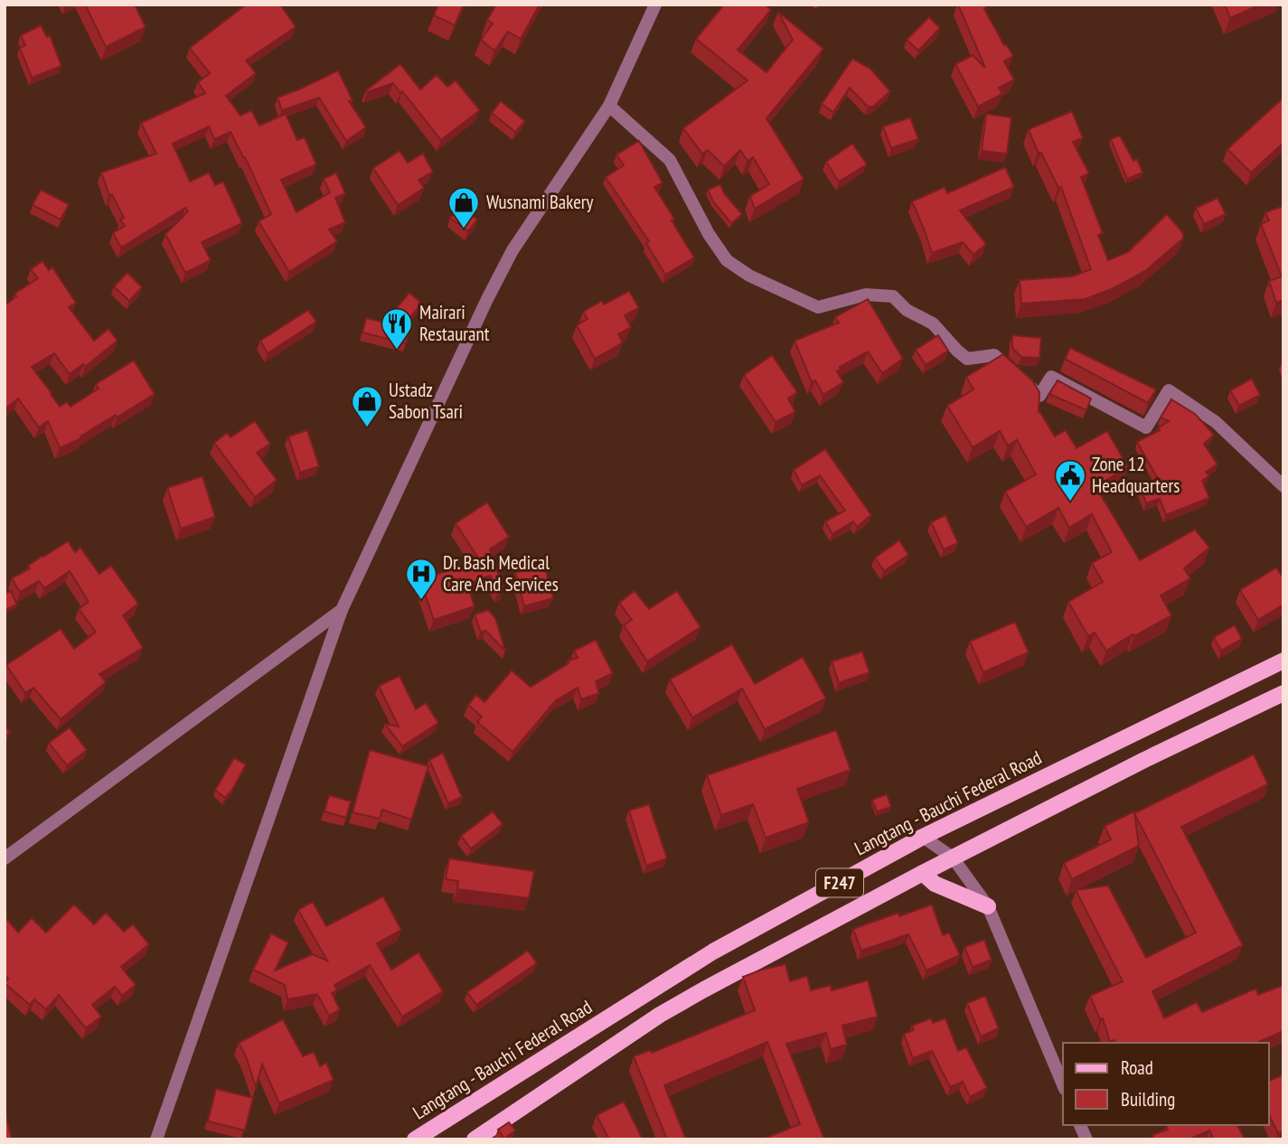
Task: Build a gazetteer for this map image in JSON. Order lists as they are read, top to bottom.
{
  "streets": {
    "main road": ["Langtang - Bauchi Federal Road", "F247"]
  },
  "places": {
    "shop": ["Wusnami Bakery", "Ustadz Sabon Tsari"],
    "restaurant": ["Mairari Restaurant"],
    "public building": ["Zone 12 Headquarters"],
    "hospital": ["Dr. Bash Medical Care And Services"]
  },
  "legend": ["Road", "Building"]
}
